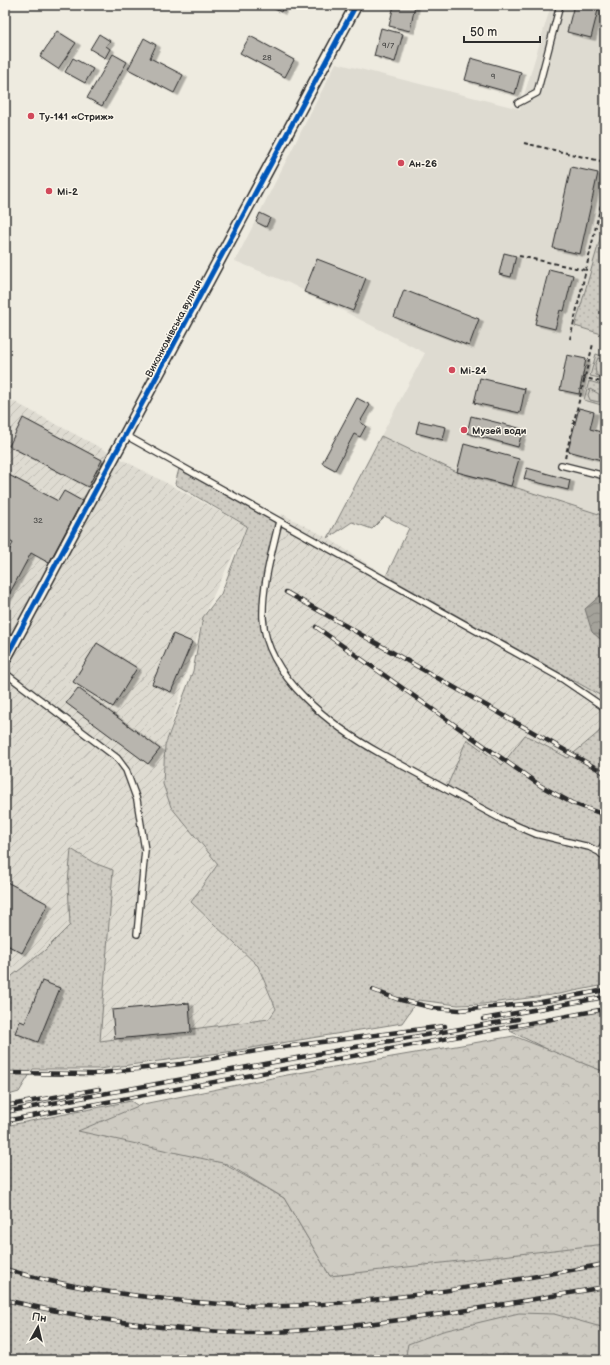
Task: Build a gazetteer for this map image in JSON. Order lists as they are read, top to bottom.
{
  "streets": {
    "street": ["Виконкомівська вулиця"]
  },
  "places": [
    "Ту-141 «Стриж»",
    "Ан-26",
    "Мі-2",
    "Мі-24",
    "Музей води"
  ],
  "house_numbers": [
    "9/7",
    "28",
    "9",
    "32"
  ],
  "scale_bar": "50 m",
  "north": "top"
}
